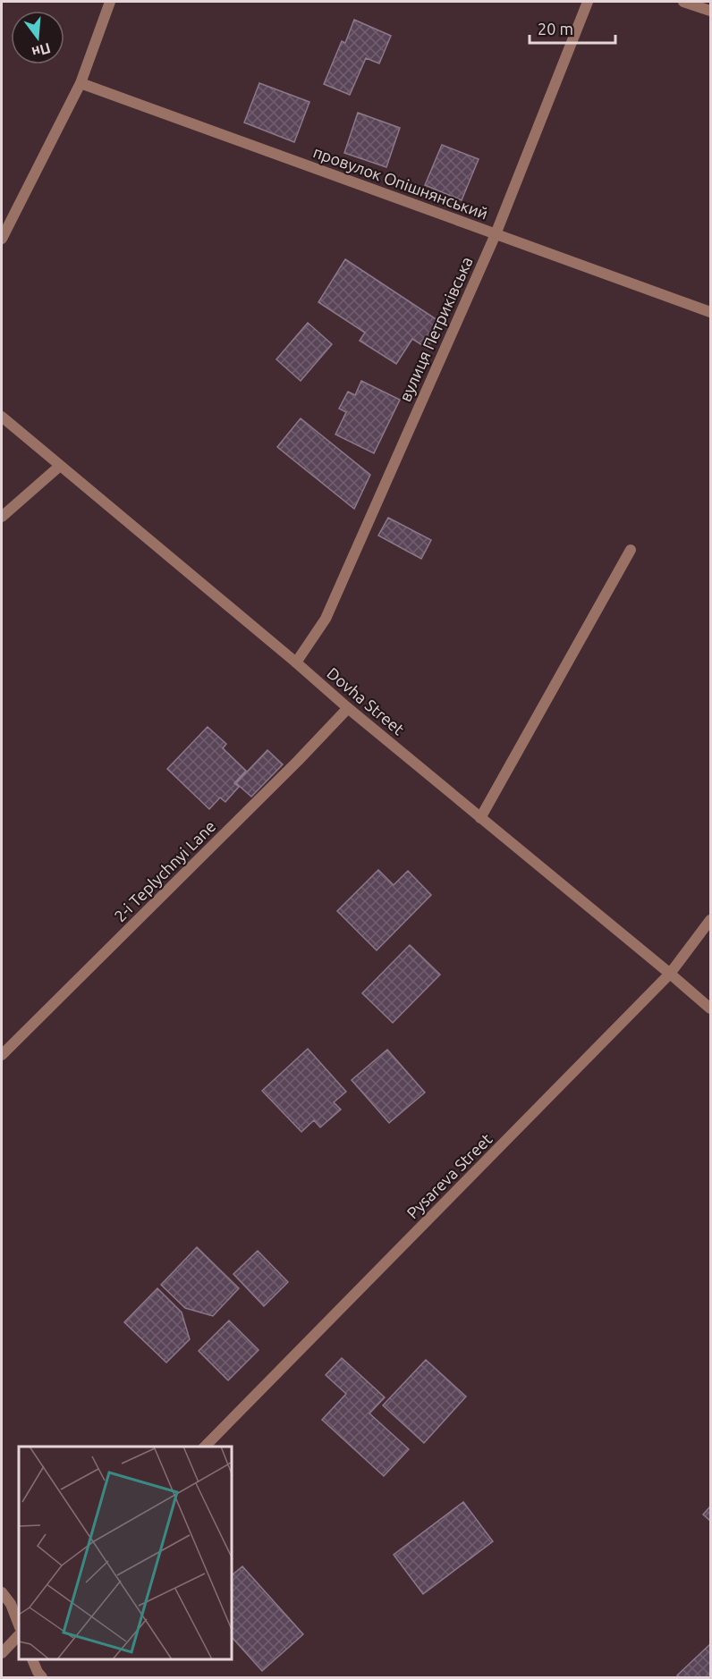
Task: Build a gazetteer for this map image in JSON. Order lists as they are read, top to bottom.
{
  "streets": {
    "street": [
      "провулок Опішнянський",
      "вулиця Петриківська",
      "Dovha Street",
      "2-i Teplychnyi Lane",
      "Pysareva Street"
    ]
  },
  "crossings": [
    ["провулок Опішнянський", "вулиця Петриківська"],
    ["вулиця Петриківська", "Dovha Street"],
    ["Dovha Street", "2-i Teplychnyi Lane"],
    ["Dovha Street", "Pysareva Street"]
  ],
  "scale_bar": "20 m",
  "north": "bottom"
}
